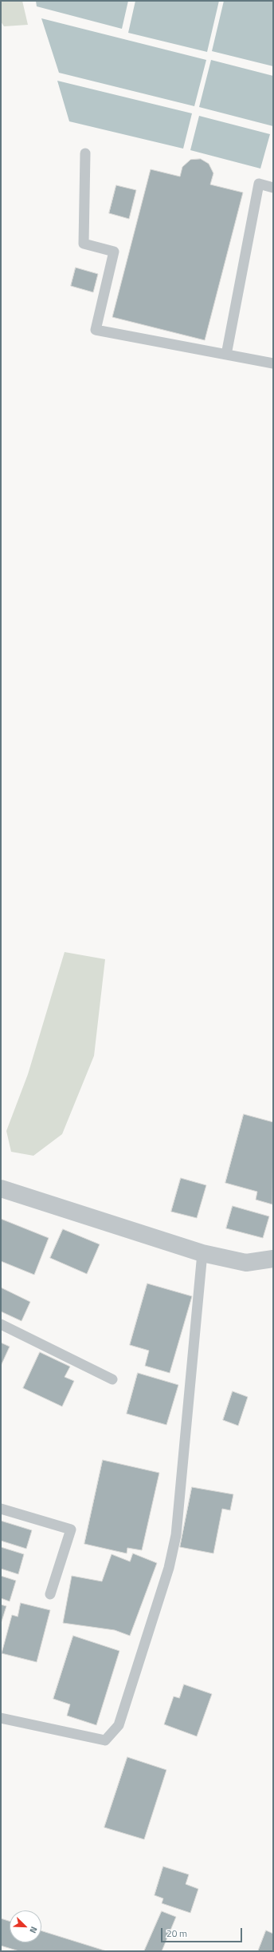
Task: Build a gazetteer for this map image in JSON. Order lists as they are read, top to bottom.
{
  "scale_bar": "20 m",
  "north": "bottom right"
}
